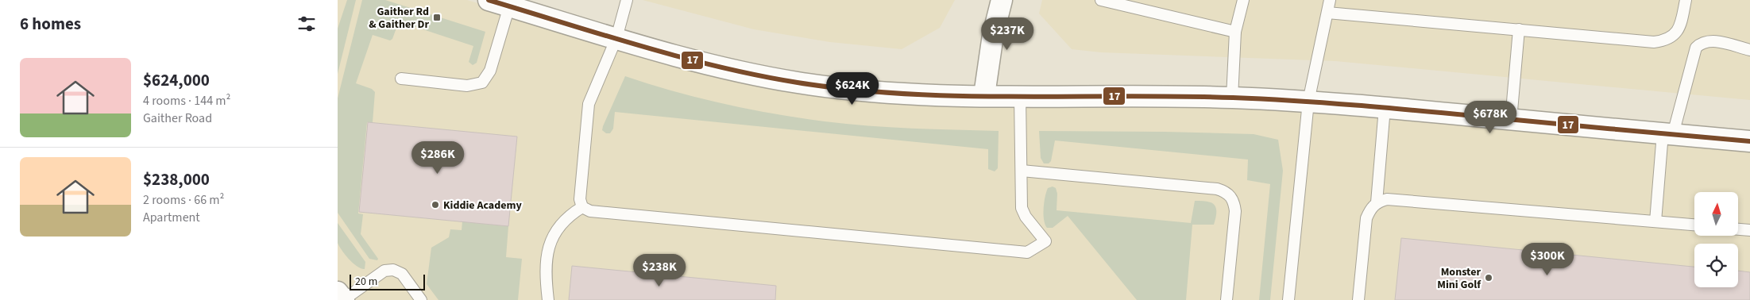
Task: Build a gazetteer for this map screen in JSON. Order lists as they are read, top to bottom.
{
  "places": {
    "transit": ["Gaither Rd & Gaither Dr"],
    "other": ["Kiddie Academy", "Monster Mini Golf"]
  },
  "lines": ["transit line 17"],
  "scale_bar": "20 m",
  "north": "top",
  "page": {
    "heading": "6 homes",
    "price": [
      "$237K",
      "$624K",
      "$678K",
      "$286K",
      "$300K",
      "$238K"
    ],
    "list": [
      {
        "name": "$624,000",
        "note": "4 rooms · 144 m² · Gaither Road"
      },
      {
        "name": "$238,000",
        "note": "2 rooms · 66 m² · Apartment"
      }
    ],
    "scale": "20 m"
  }
}
